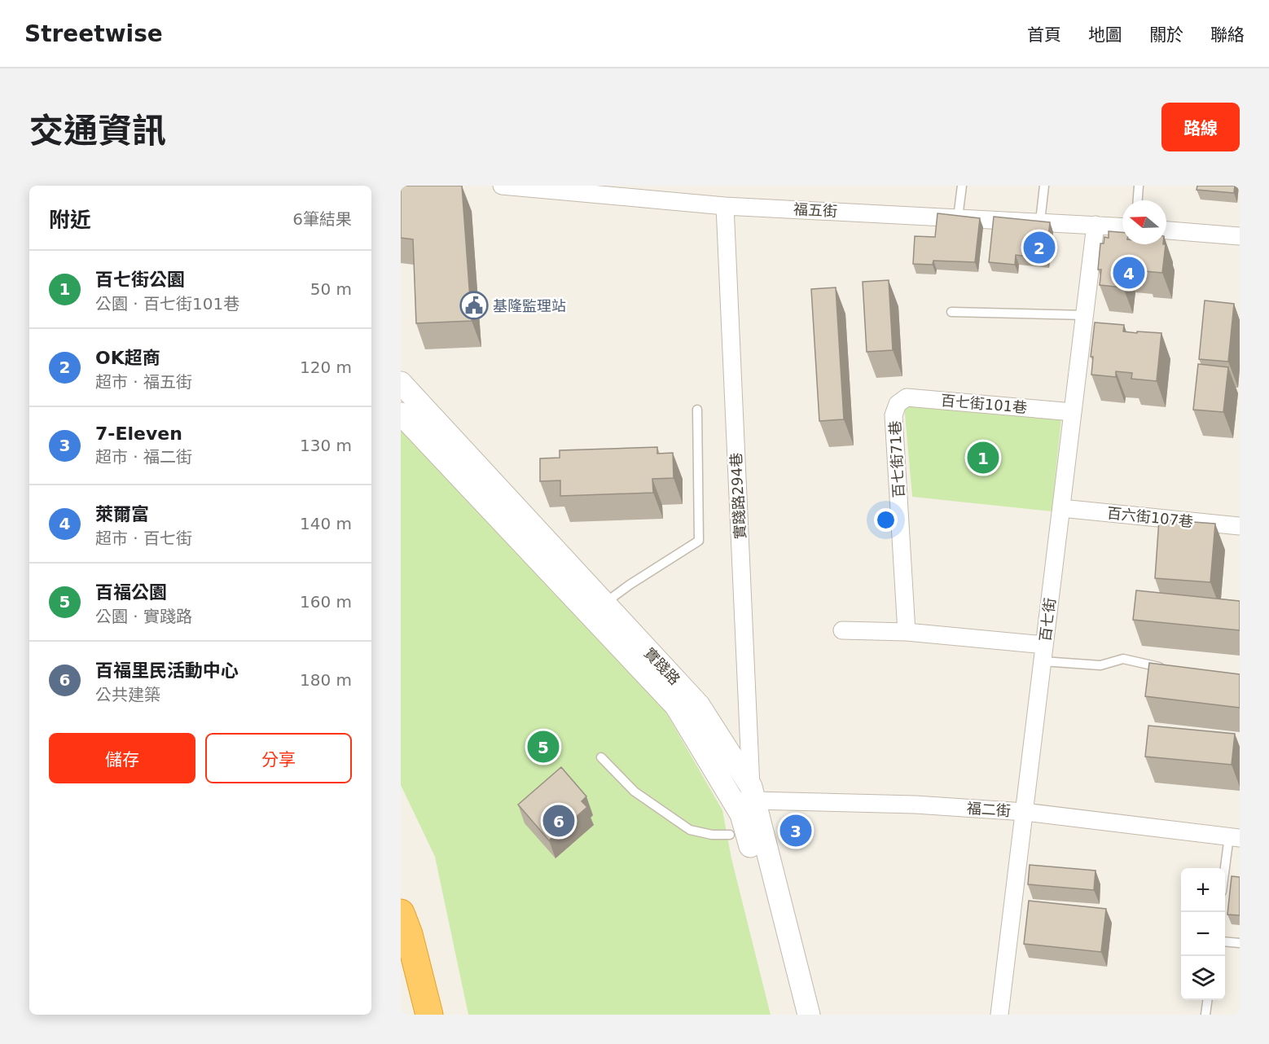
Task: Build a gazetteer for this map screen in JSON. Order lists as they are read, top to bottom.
{
  "streets": {
    "street": [
      "福五街",
      "百七街101巷",
      "百七街71巷",
      "實踐路294巷",
      "百六街107巷",
      "百七街",
      "實踐路",
      "福二街"
    ]
  },
  "crossings": [
    ["福五街", "實踐路294巷"],
    ["福五街", "百七街"],
    ["百七街101巷", "百七街71巷"],
    ["百七街101巷", "百七街"],
    ["實踐路294巷", "實踐路"],
    ["實踐路294巷", "福二街"],
    ["百六街107巷", "百七街"],
    ["百七街", "福二街"],
    ["實踐路", "福二街"]
  ],
  "places": {
    "public building": ["基隆監理站"]
  },
  "north": "left",
  "page": {
    "header": "Streetwise",
    "nav": [
      "首頁",
      "地圖",
      "關於",
      "聯絡"
    ],
    "title": "交通資訊",
    "buttons": [
      "路線",
      ["儲存", "分享"]
    ],
    "heading": ["附近", "6筆結果"],
    "pins": [
      "2",
      "4",
      "1",
      "5",
      "6",
      "3"
    ],
    "list": [
      {
        "mark": "1",
        "name": "百七街公園",
        "note": "公園 · 百七街101巷",
        "value": "50 m"
      },
      {
        "mark": "2",
        "name": "OK超商",
        "note": "超市 · 福五街",
        "value": "120 m"
      },
      {
        "mark": "3",
        "name": "7-Eleven",
        "note": "超市 · 福二街",
        "value": "130 m"
      },
      {
        "mark": "4",
        "name": "萊爾富",
        "note": "超市 · 百七街",
        "value": "140 m"
      },
      {
        "mark": "5",
        "name": "百福公園",
        "note": "公園 · 實踐路",
        "value": "160 m"
      },
      {
        "mark": "6",
        "name": "百福里民活動中心",
        "note": "公共建築",
        "value": "180 m"
      }
    ],
    "map_buttons": ["+", "−"]
  }
}
